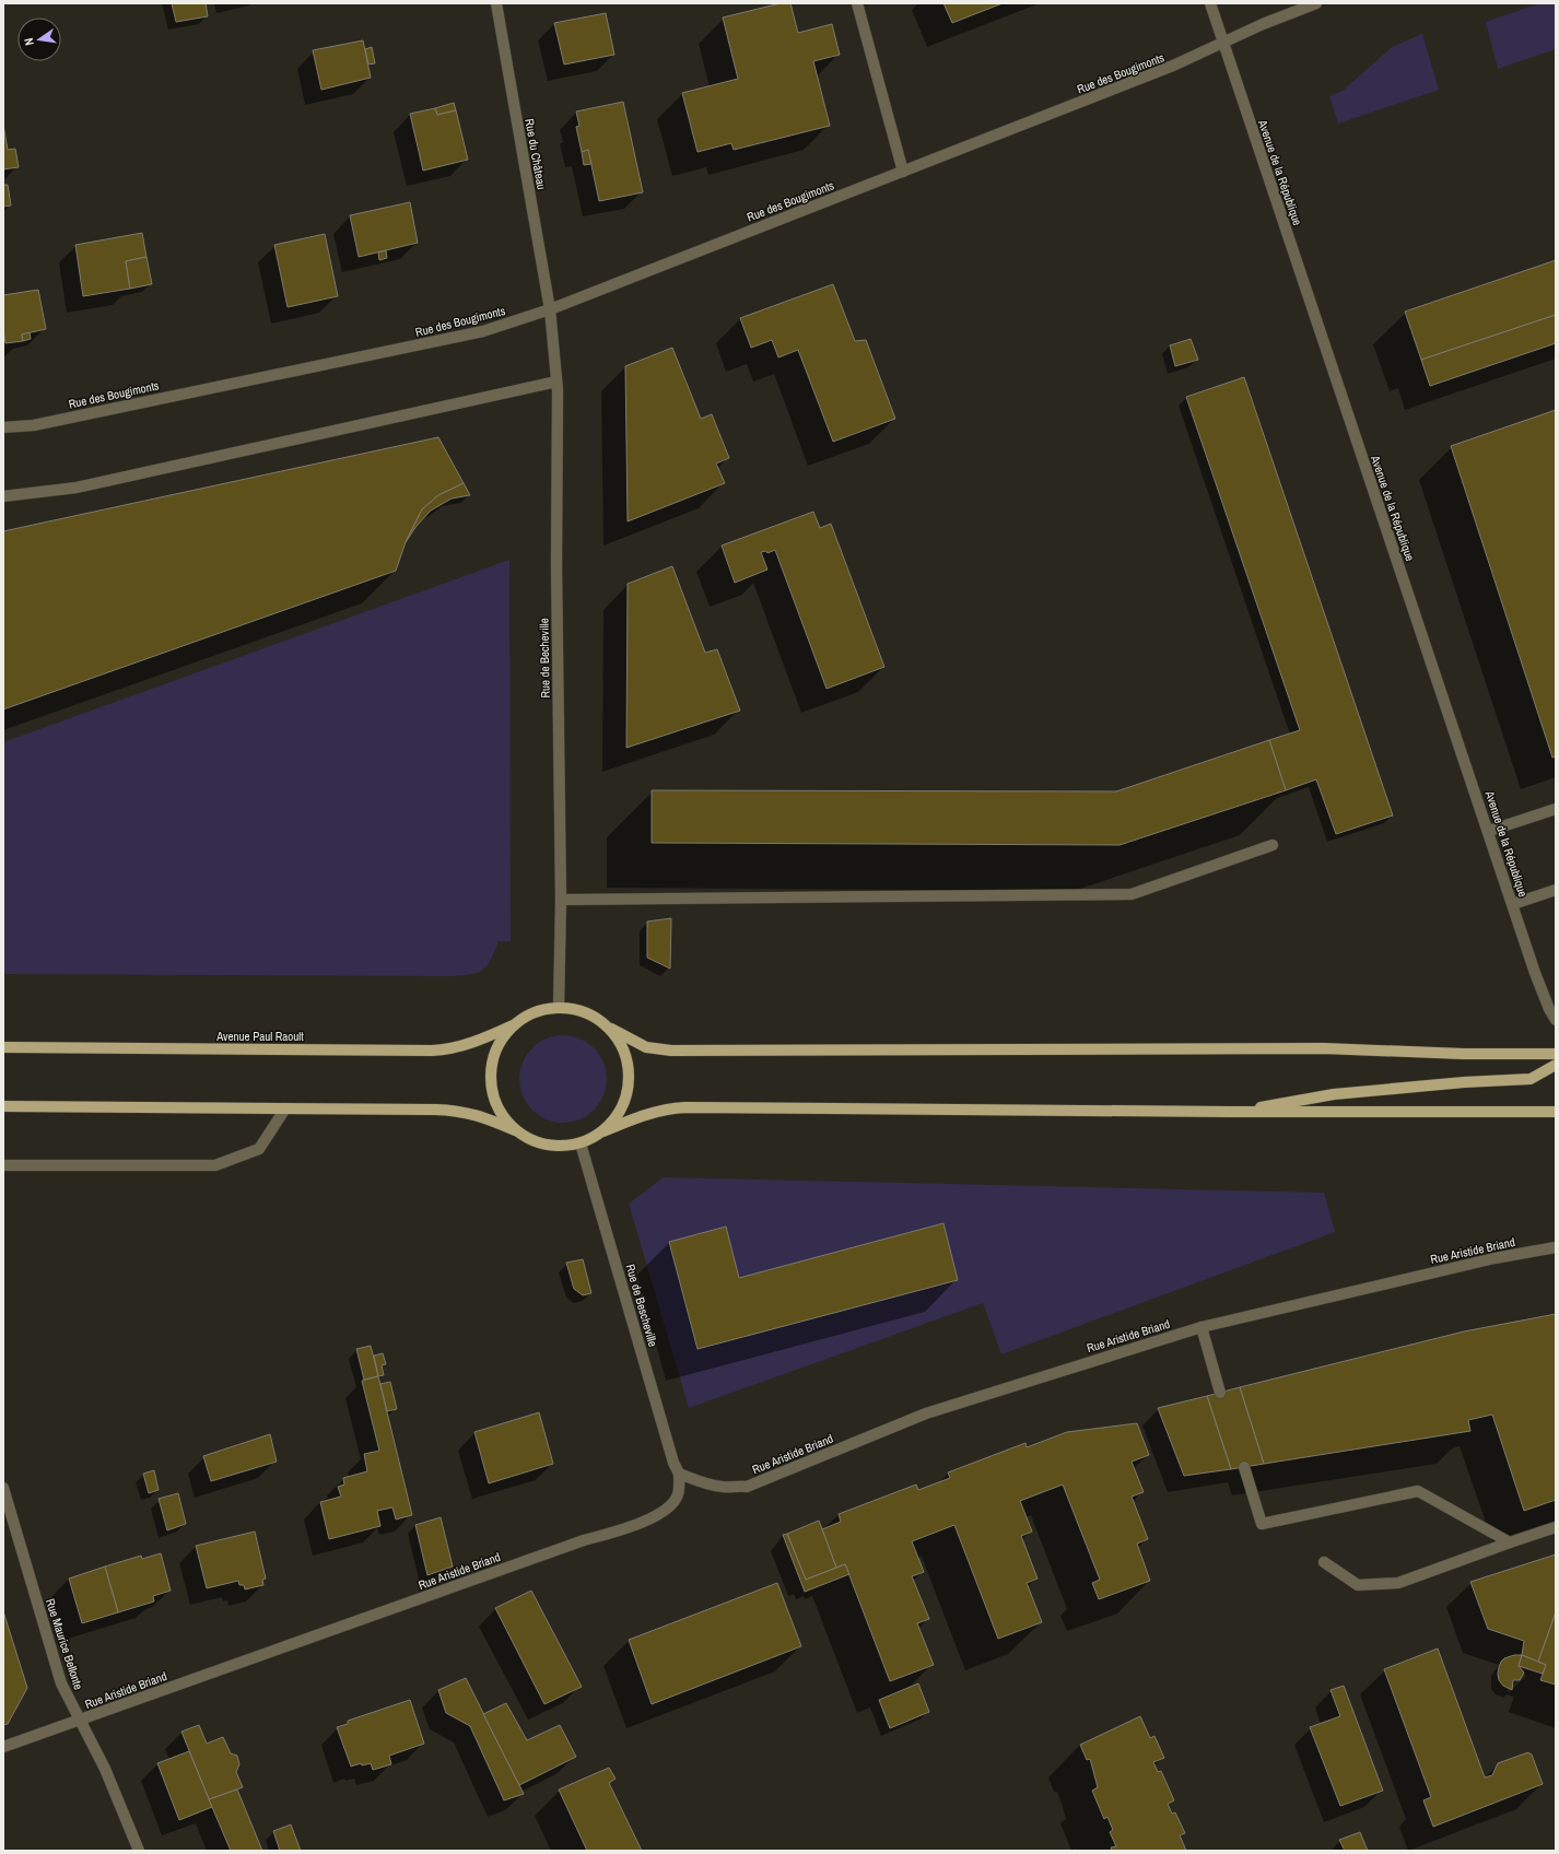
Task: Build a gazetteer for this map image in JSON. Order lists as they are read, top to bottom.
{
  "streets": {
    "main road": ["Avenue Paul Raoult"],
    "street": [
      "Rue des Bougimonts",
      "Rue du Château",
      "Avenue de la République",
      "Rue de Becheville",
      "Rue Aristide Briand",
      "Rue de Bescheville",
      "Rue Maurice Bellonte"
    ]
  },
  "crossings": [
    ["Rue des Bougimonts", "Rue du Château"],
    ["Rue des Bougimonts", "Avenue de la République"],
    ["Rue des Bougimonts", "Rue de Becheville"],
    ["Rue du Château", "Rue de Becheville"],
    ["Rue de Becheville", "Avenue Paul Raoult"],
    ["Rue de Becheville", "Rue de Bescheville"],
    ["Avenue Paul Raoult", "Rue de Bescheville"],
    ["Rue Aristide Briand", "Rue de Bescheville"],
    ["Rue Aristide Briand", "Rue Maurice Bellonte"]
  ],
  "north": "left"
}
